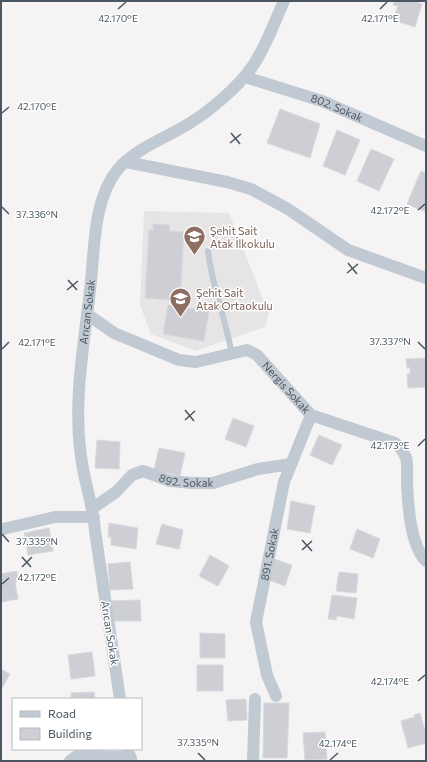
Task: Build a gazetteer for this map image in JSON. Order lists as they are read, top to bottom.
{
  "streets": {
    "street": [
      "802. Sokak",
      "Arıcan Sokak",
      "Nergis Sokak",
      "892. Sokak",
      "891. Sokak"
    ]
  },
  "crossings": [
    ["802. Sokak", "Arıcan Sokak"],
    ["Arıcan Sokak", "Nergis Sokak"],
    ["Arıcan Sokak", "892. Sokak"],
    ["Nergis Sokak", "891. Sokak"],
    ["892. Sokak", "891. Sokak"]
  ],
  "places": {
    "school or university": ["Şehit Sait Atak İlkokulu", "Şehit Sait Atak Ortaokulu"]
  },
  "legend": ["Road", "Building"],
  "coordinates": [
    "42.171°E",
    "42.170°E",
    "42.172°E",
    "37.336°N",
    "37.337°N",
    "42.173°E",
    "37.335°N",
    "42.174°E"
  ]
}
